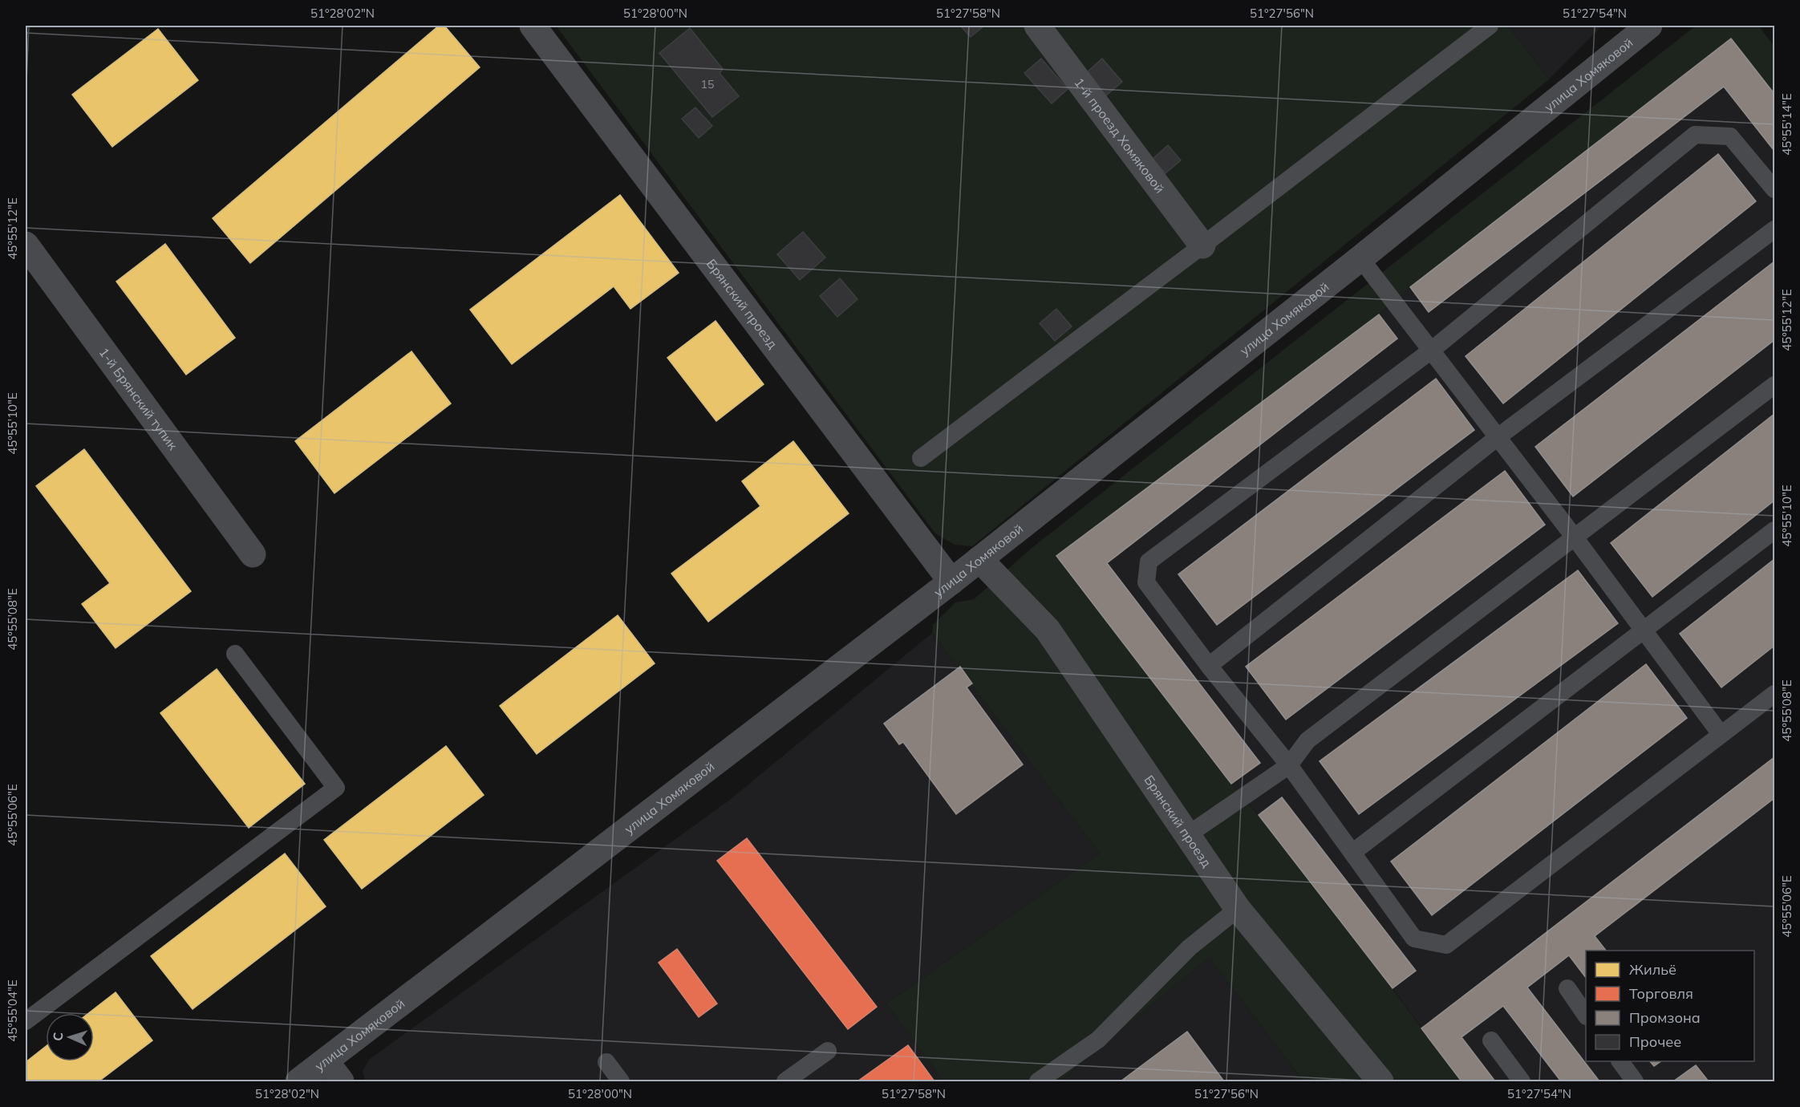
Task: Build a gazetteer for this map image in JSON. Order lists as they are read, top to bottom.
{
  "streets": {
    "street": [
      "улица Хомяковой",
      "1-й проезд Хомяковой",
      "Брянский проезд",
      "1-й Брянский тупик"
    ]
  },
  "crossings": [
    ["улица Хомяковой", "Брянский проезд"]
  ],
  "house_numbers": ["15"],
  "legend": [
    "Жильё",
    "Торговля",
    "Промзона",
    "Прочее"
  ],
  "north": "left",
  "coordinates": [
    "51°28'02\"N",
    "51°28'00\"N",
    "51°27'58\"N",
    "51°27'56\"N",
    "51°27'54\"N",
    "45°55'14\"E",
    "45°55'12\"E",
    "45°55'10\"E",
    "45°55'08\"E",
    "45°55'06\"E",
    "45°55'04\"E"
  ]
}
